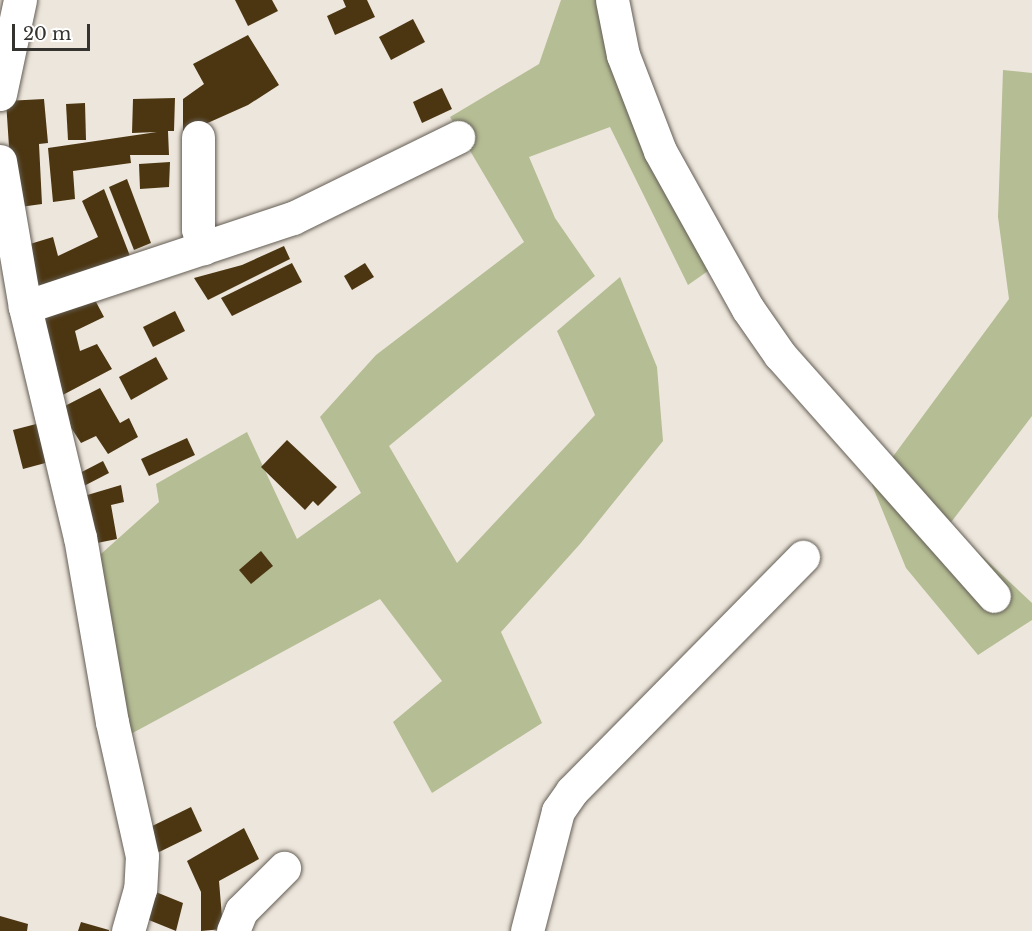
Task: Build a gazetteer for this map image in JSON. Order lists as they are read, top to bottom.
{
  "scale_bar": "20 m"
}
